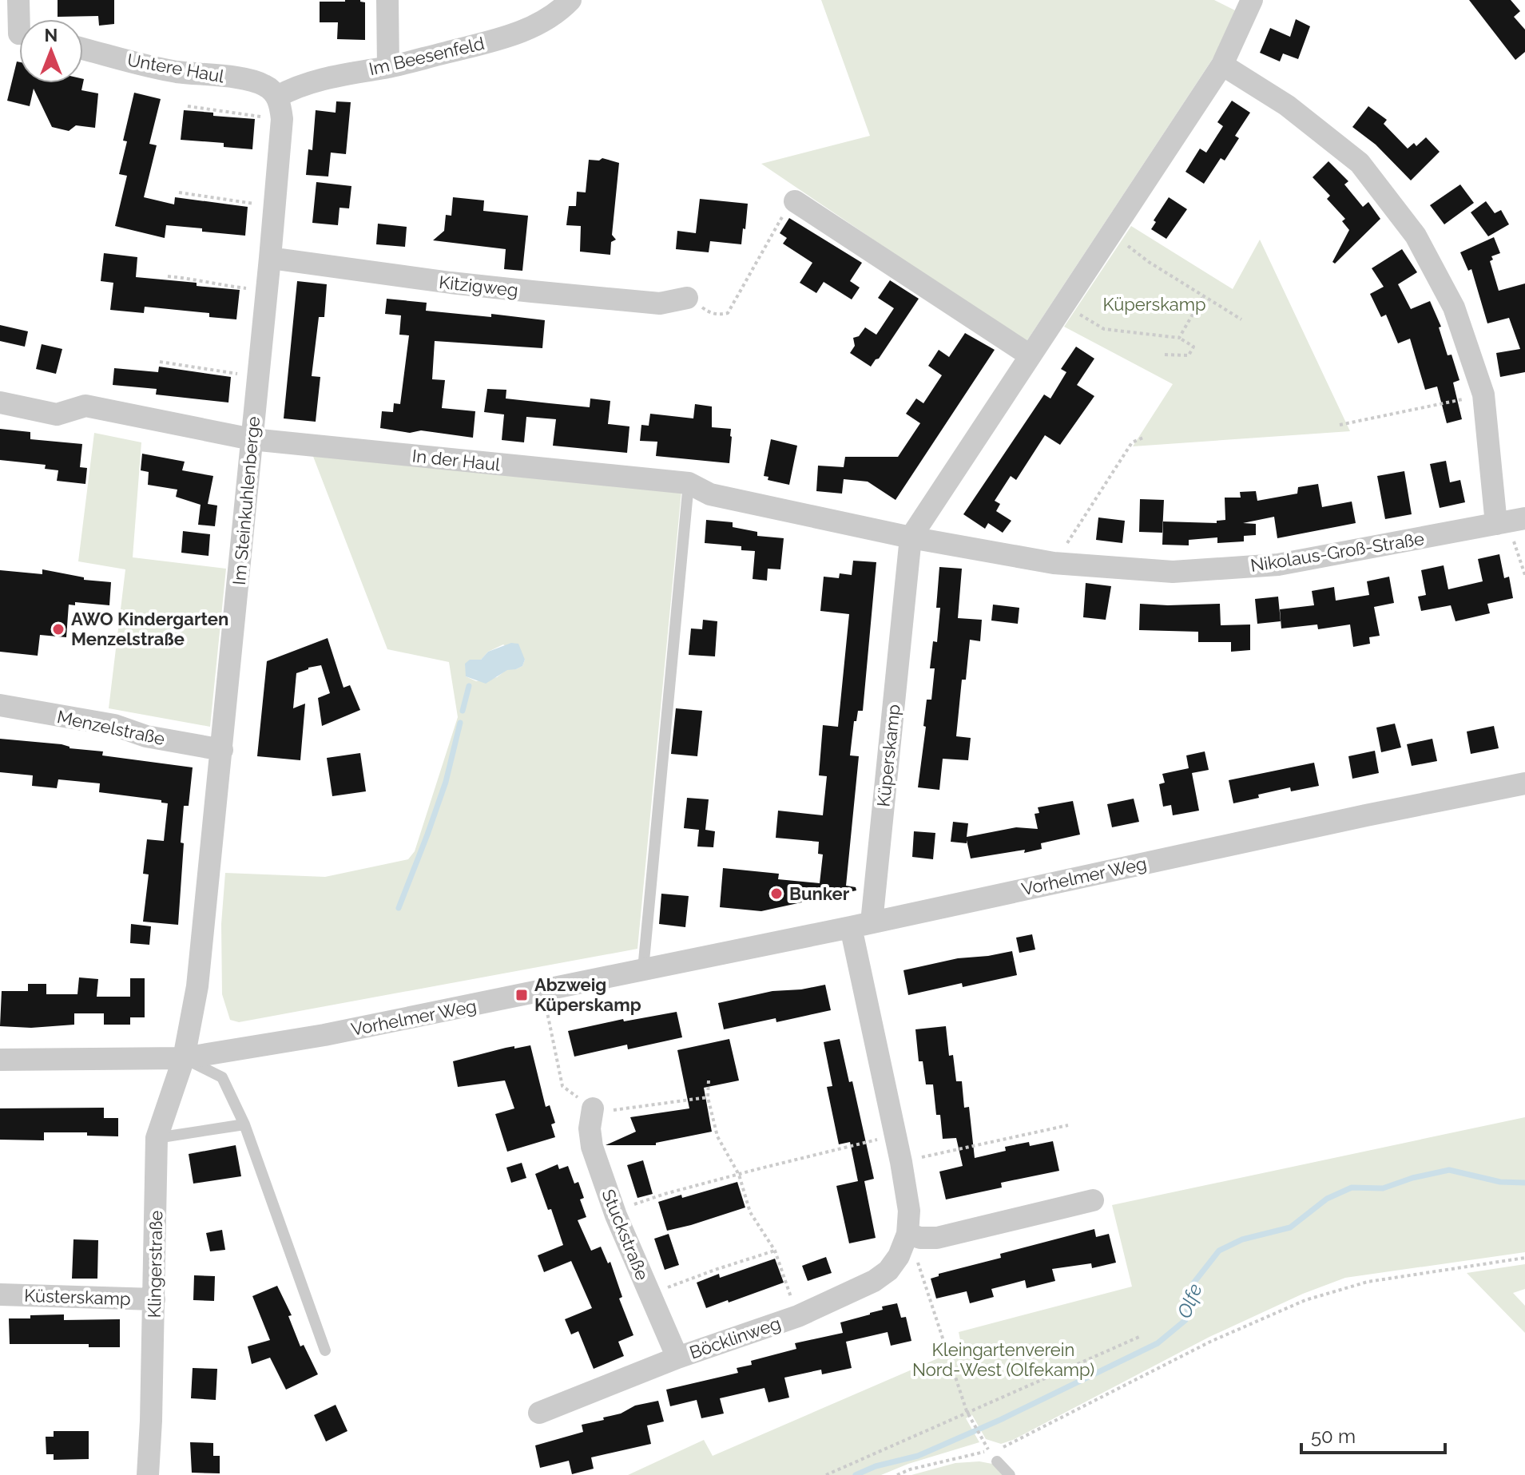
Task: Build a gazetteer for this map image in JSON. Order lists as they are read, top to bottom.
{
  "streets": {
    "street": [
      "Im Beesenfeld",
      "Untere Haul",
      "Kitzigweg",
      "In der Haul",
      "Im Steinkuhlenberge",
      "Nikolaus-Groß-Straße",
      "Menzelstraße",
      "Küperskamp",
      "Vorhelmer Weg",
      "Stuckstraße",
      "Klingerstraße",
      "Küsterskamp",
      "Böcklinweg"
    ]
  },
  "crossings": [
    ["Im Beesenfeld", "Untere Haul"],
    ["Im Beesenfeld", "Im Steinkuhlenberge"],
    ["Untere Haul", "Im Steinkuhlenberge"],
    ["Kitzigweg", "Im Steinkuhlenberge"],
    ["In der Haul", "Im Steinkuhlenberge"],
    ["In der Haul", "Nikolaus-Groß-Straße"],
    ["In der Haul", "Küperskamp"],
    ["Im Steinkuhlenberge", "Menzelstraße"],
    ["Im Steinkuhlenberge", "Vorhelmer Weg"],
    ["Im Steinkuhlenberge", "Klingerstraße"],
    ["Nikolaus-Groß-Straße", "Küperskamp"],
    ["Küperskamp", "Vorhelmer Weg"],
    ["Küperskamp", "Böcklinweg"],
    ["Vorhelmer Weg", "Klingerstraße"],
    ["Vorhelmer Weg", "Böcklinweg"],
    ["Stuckstraße", "Böcklinweg"],
    ["Klingerstraße", "Küsterskamp"]
  ],
  "water": ["Olfe"],
  "parks": ["Küperskamp", "Kleingartenverein Nord-West (Olfekamp)"],
  "places": {
    "other": ["AWO Kindergarten Menzelstraße", "Bunker"],
    "transit": ["Abzweig Küperskamp"]
  },
  "scale_bar": "50 m",
  "north": "top"
}
